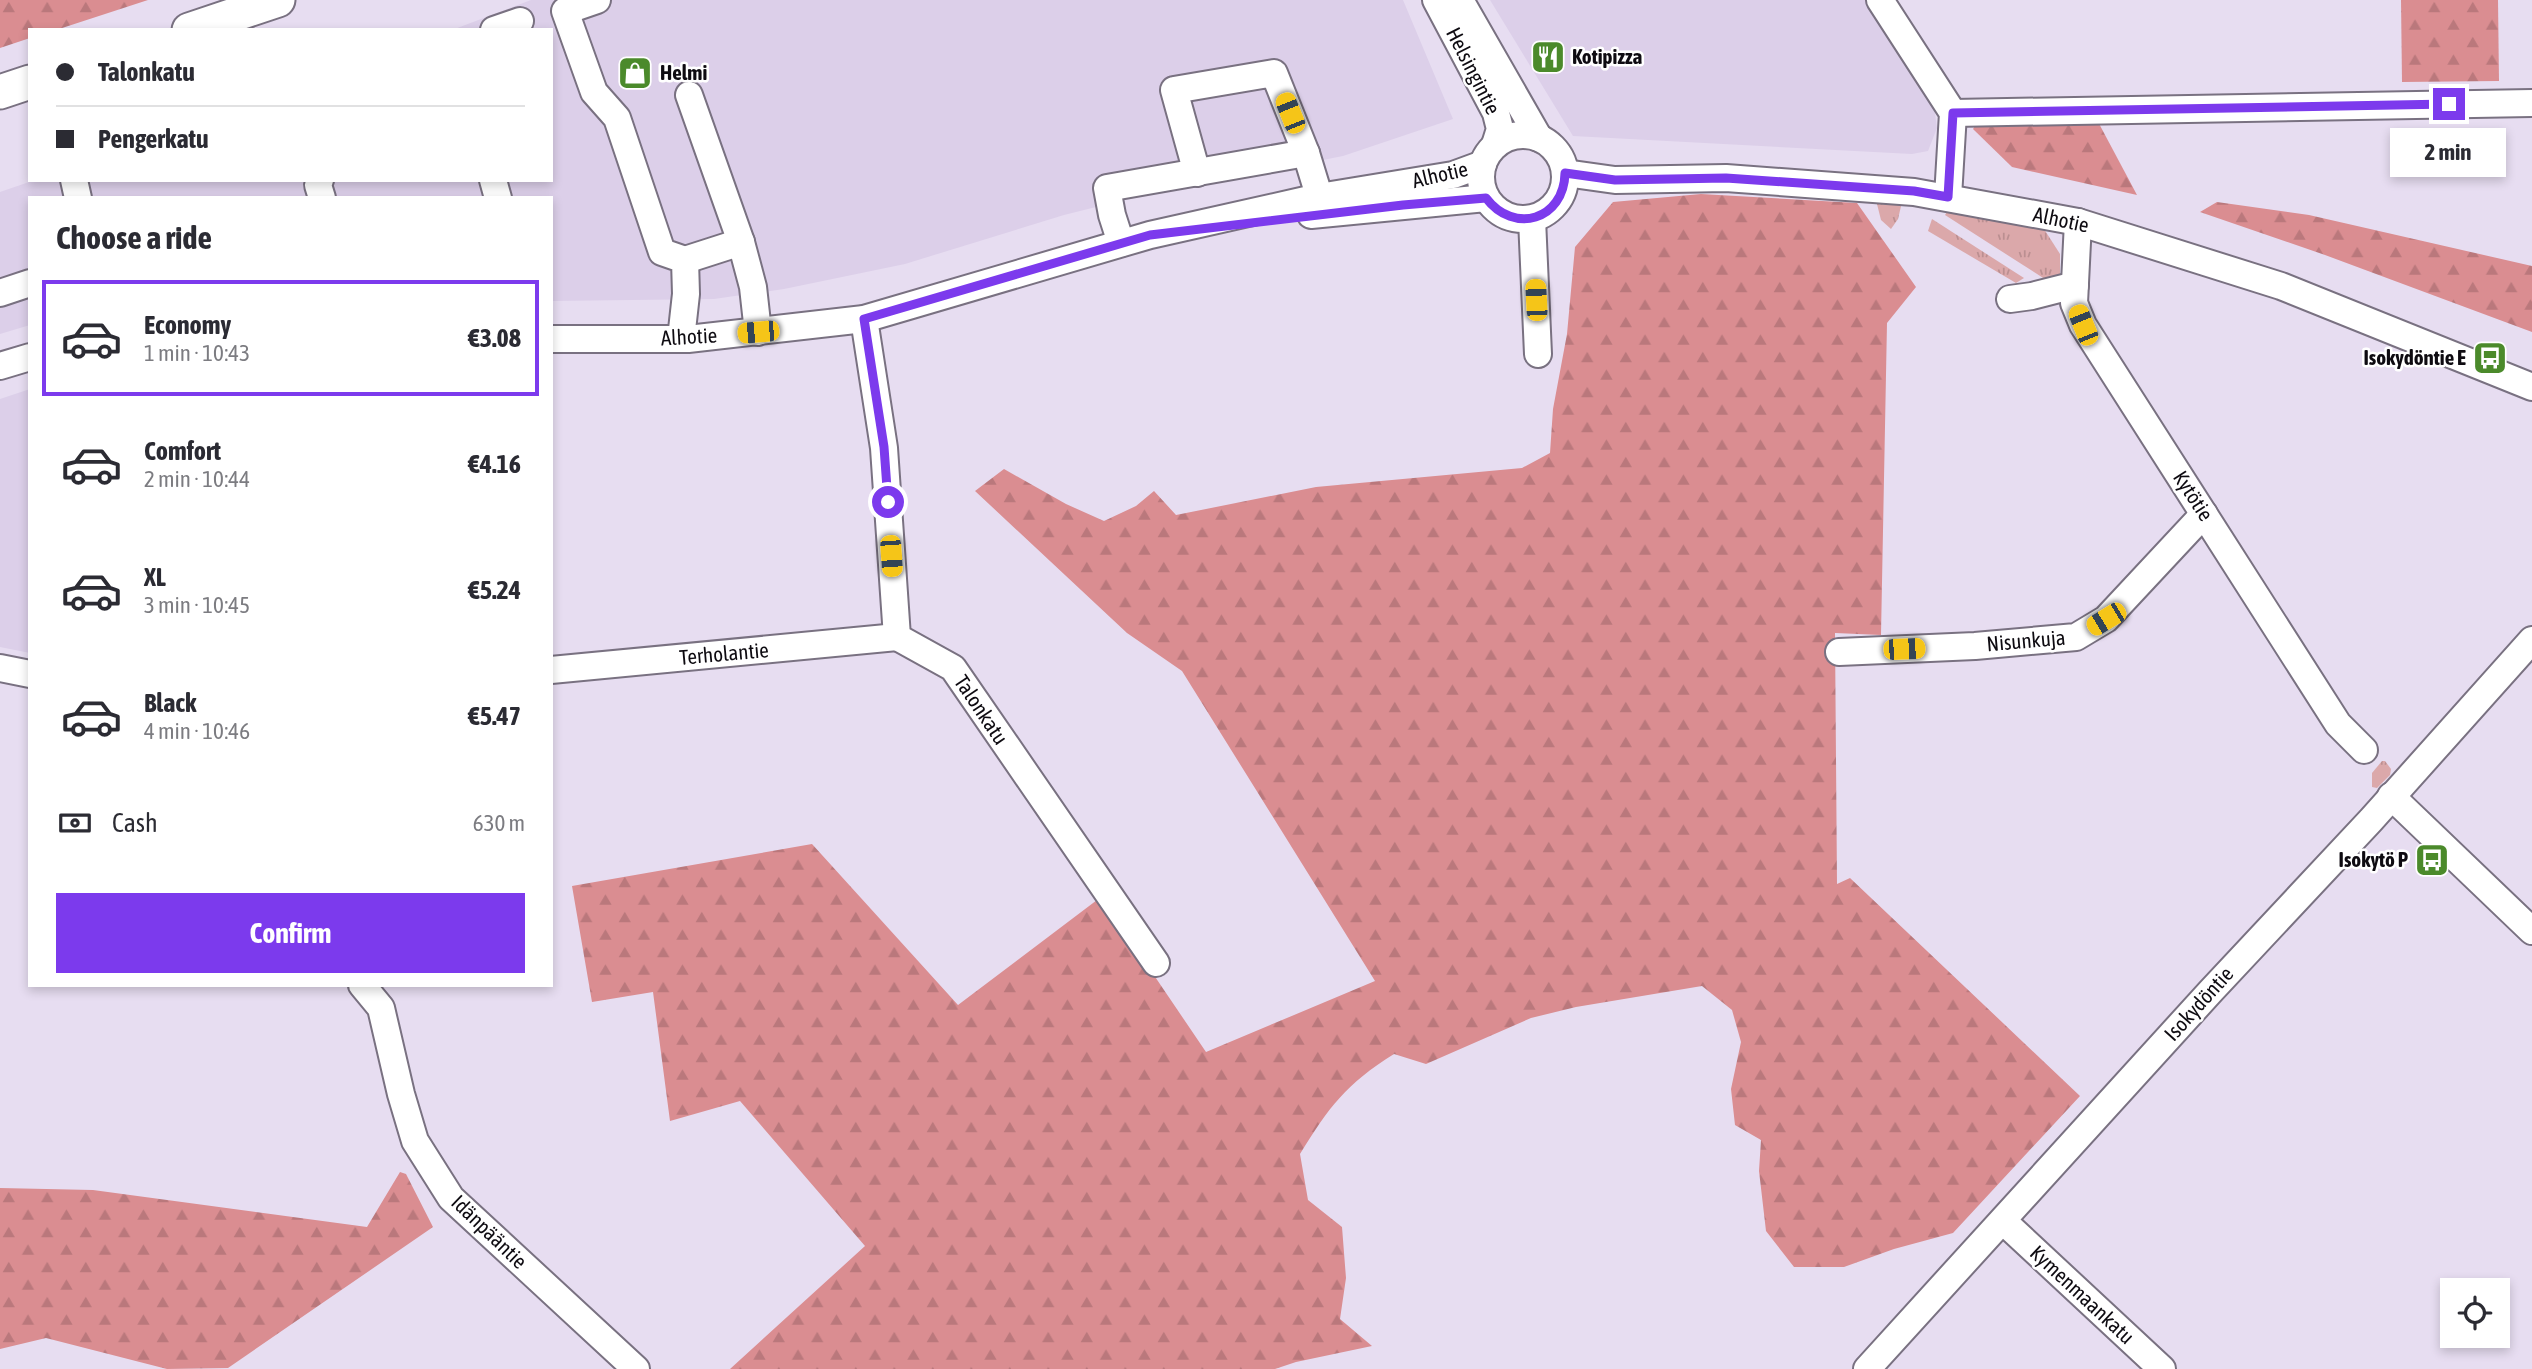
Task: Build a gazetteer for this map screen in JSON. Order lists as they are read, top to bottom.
{
  "streets": {
    "street": [
      "Helsingintie",
      "Alhotie",
      "Kytötie",
      "Nisunkuja",
      "Terholantie",
      "Talonkatu",
      "Isokydöntie",
      "Idänpääntie",
      "Kymenmaankatu"
    ]
  },
  "crossings": [
    ["Helsingintie", "Alhotie"],
    ["Alhotie", "Kytötie"],
    ["Kytötie", "Nisunkuja"],
    ["Terholantie", "Talonkatu"],
    ["Isokydöntie", "Kymenmaankatu"]
  ],
  "places": {
    "restaurant": ["Kotipizza"],
    "shop": ["Helmi"],
    "bus stop": ["Isokydöntie E", "Isokytö P"]
  },
  "page": {
    "banner": ["Talonkatu", "Pengerkatu"],
    "bubble": "2 min",
    "heading": "Choose a ride",
    "list": [
      {
        "name": "Economy",
        "note": "1 min · 10:43",
        "value": "€3.08"
      },
      {
        "name": "Comfort",
        "note": "2 min · 10:44",
        "value": "€4.16"
      },
      {
        "name": "XL",
        "note": "3 min · 10:45",
        "value": "€5.24"
      },
      {
        "name": "Black",
        "note": "4 min · 10:46",
        "value": "€5.47"
      }
    ],
    "pay": ["Cash", "630 m"],
    "buttons": "Confirm"
  }
}
